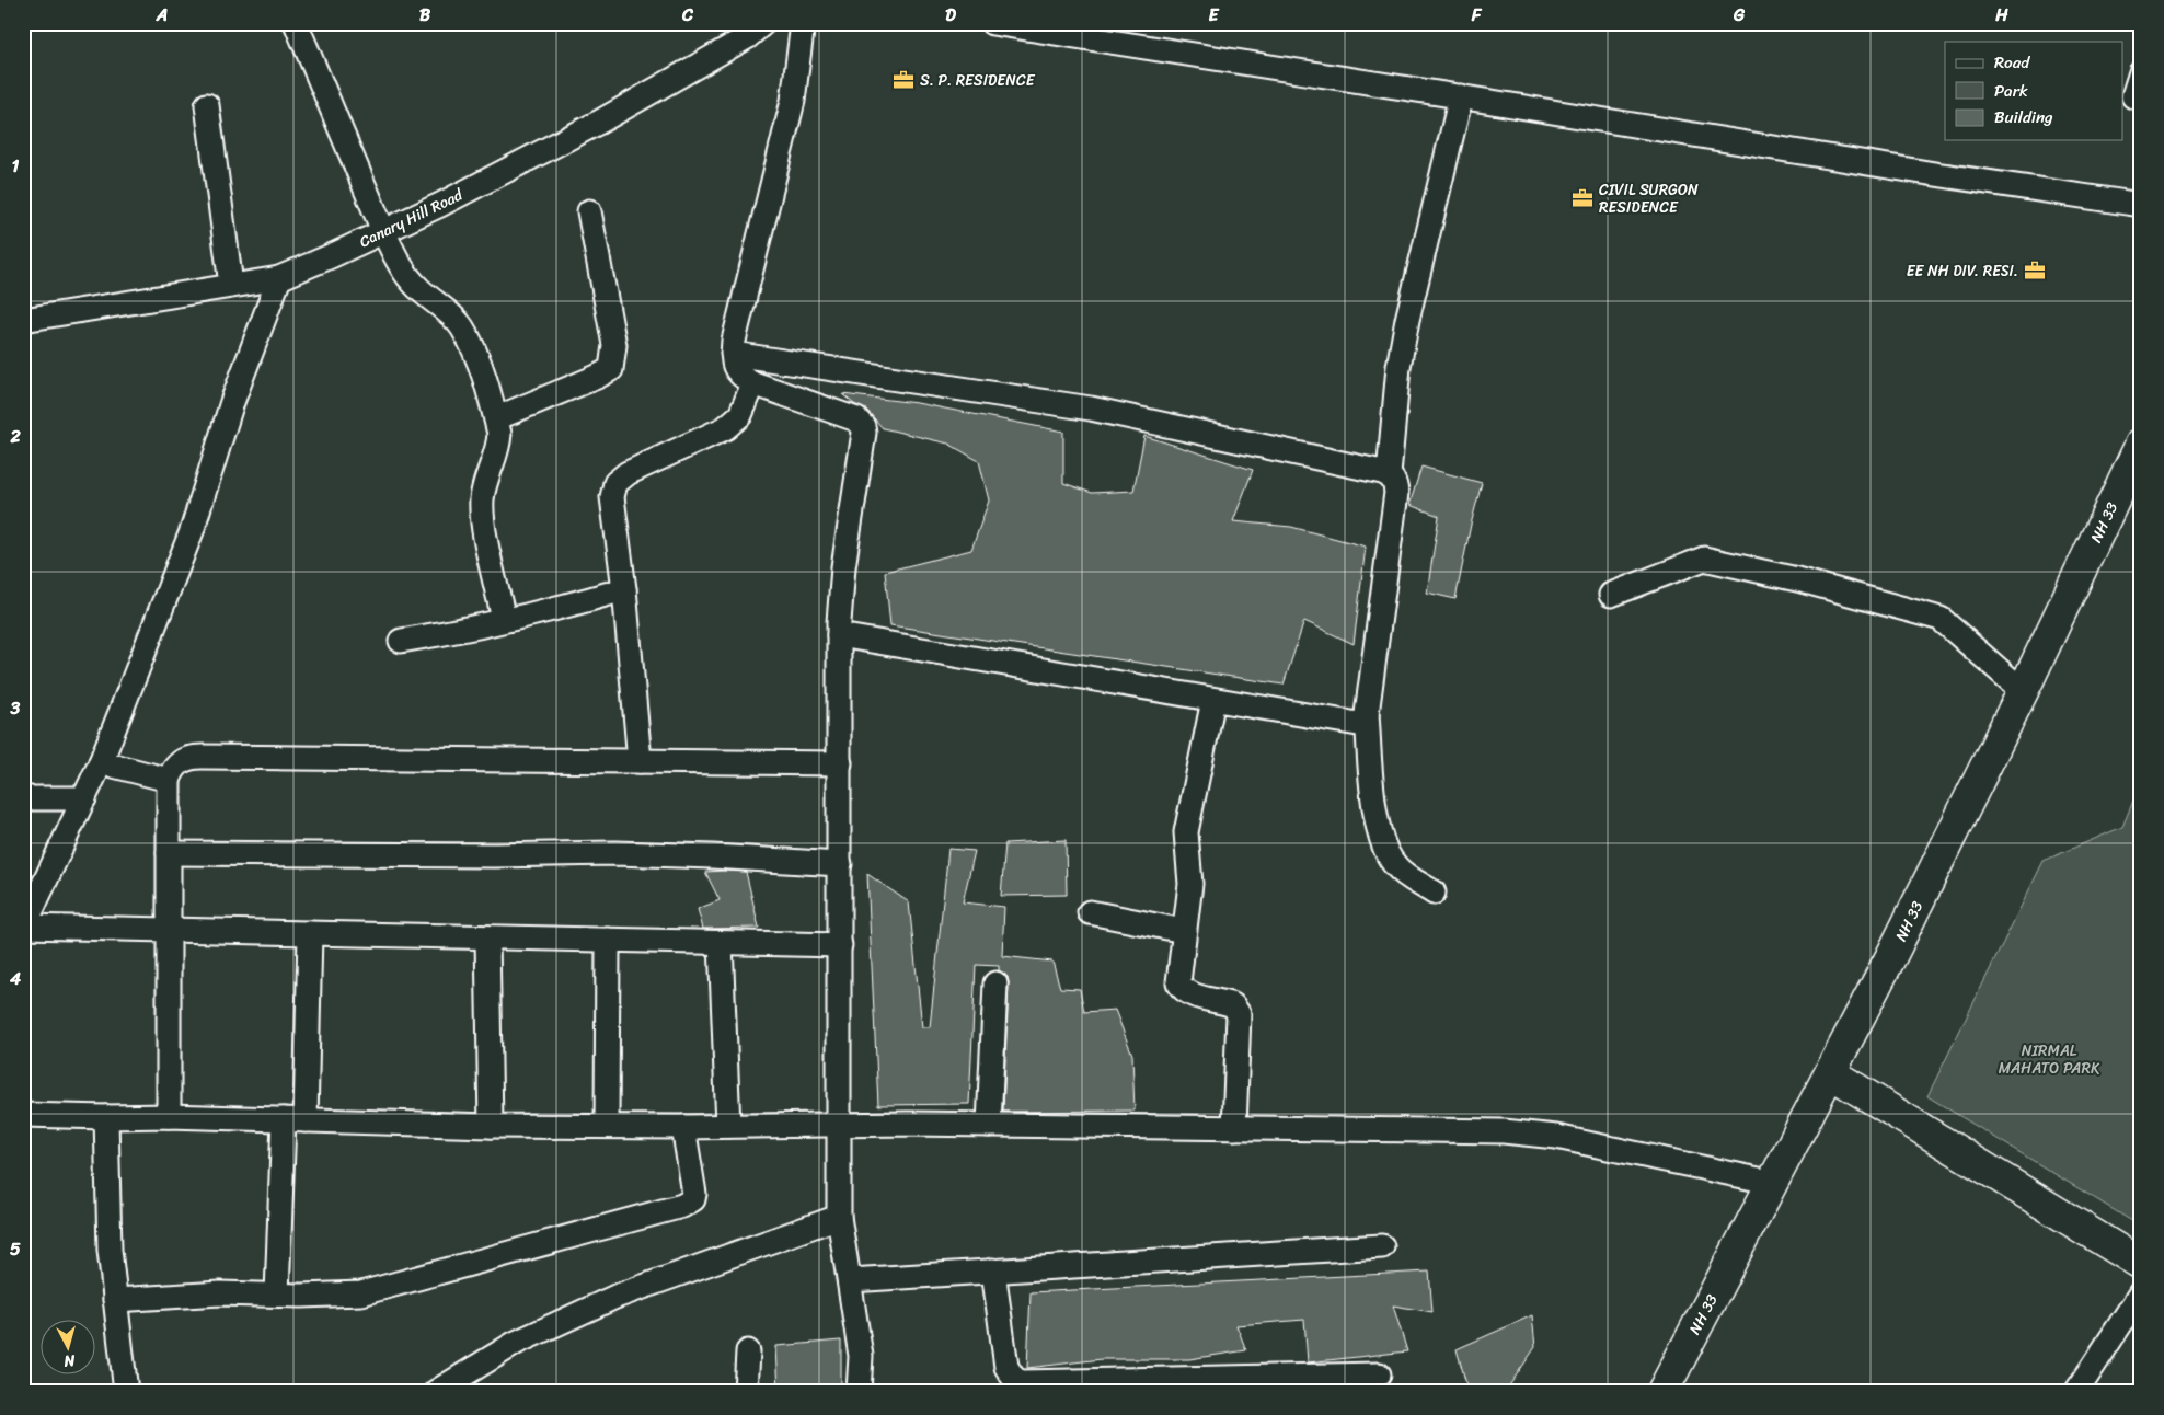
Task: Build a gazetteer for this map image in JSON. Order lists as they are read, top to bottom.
{
  "streets": {
    "main road": ["NH 33"],
    "street": ["Canary Hill Road"]
  },
  "parks": ["NIRMAL MAHATO PARK"],
  "places": {
    "office": ["S. P. RESIDENCE", "CIVIL SURGON RESIDENCE", "EE NH DIV. RESI."]
  },
  "legend": ["Road", "Park", "Building"],
  "north": "bottom",
  "grid": {
    "columns": [
      "A",
      "B",
      "C",
      "D",
      "E",
      "F",
      "G",
      "H"
    ],
    "rows": [
      "1",
      "2",
      "3",
      "4",
      "5"
    ]
  }
}
